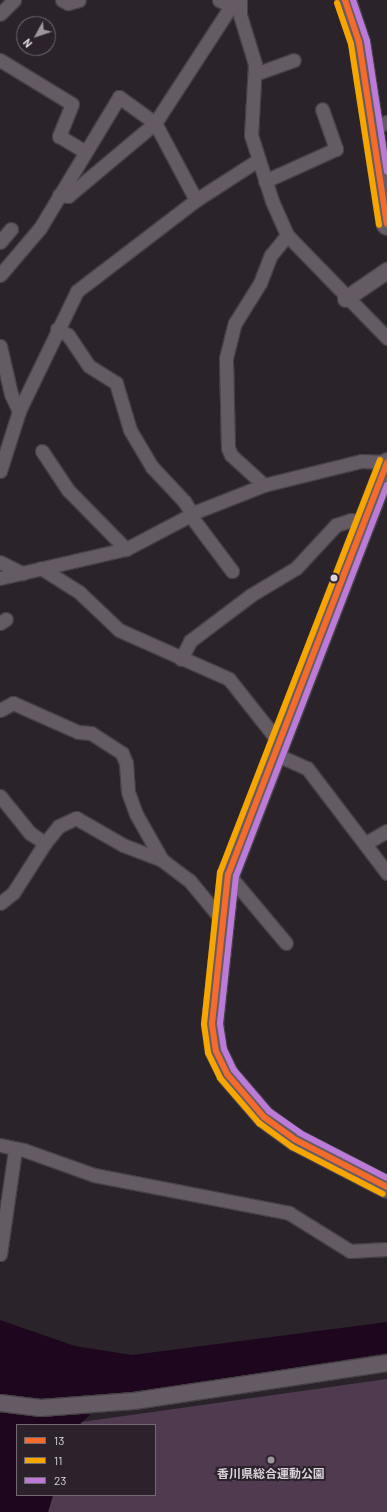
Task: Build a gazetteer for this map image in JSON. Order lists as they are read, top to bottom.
{
  "places": ["香川県総合運動公園"],
  "lines": ["transit line 13", "transit line 23", "transit line 11"],
  "legend": ["13", "11", "23"],
  "north": "bottom left"
}
